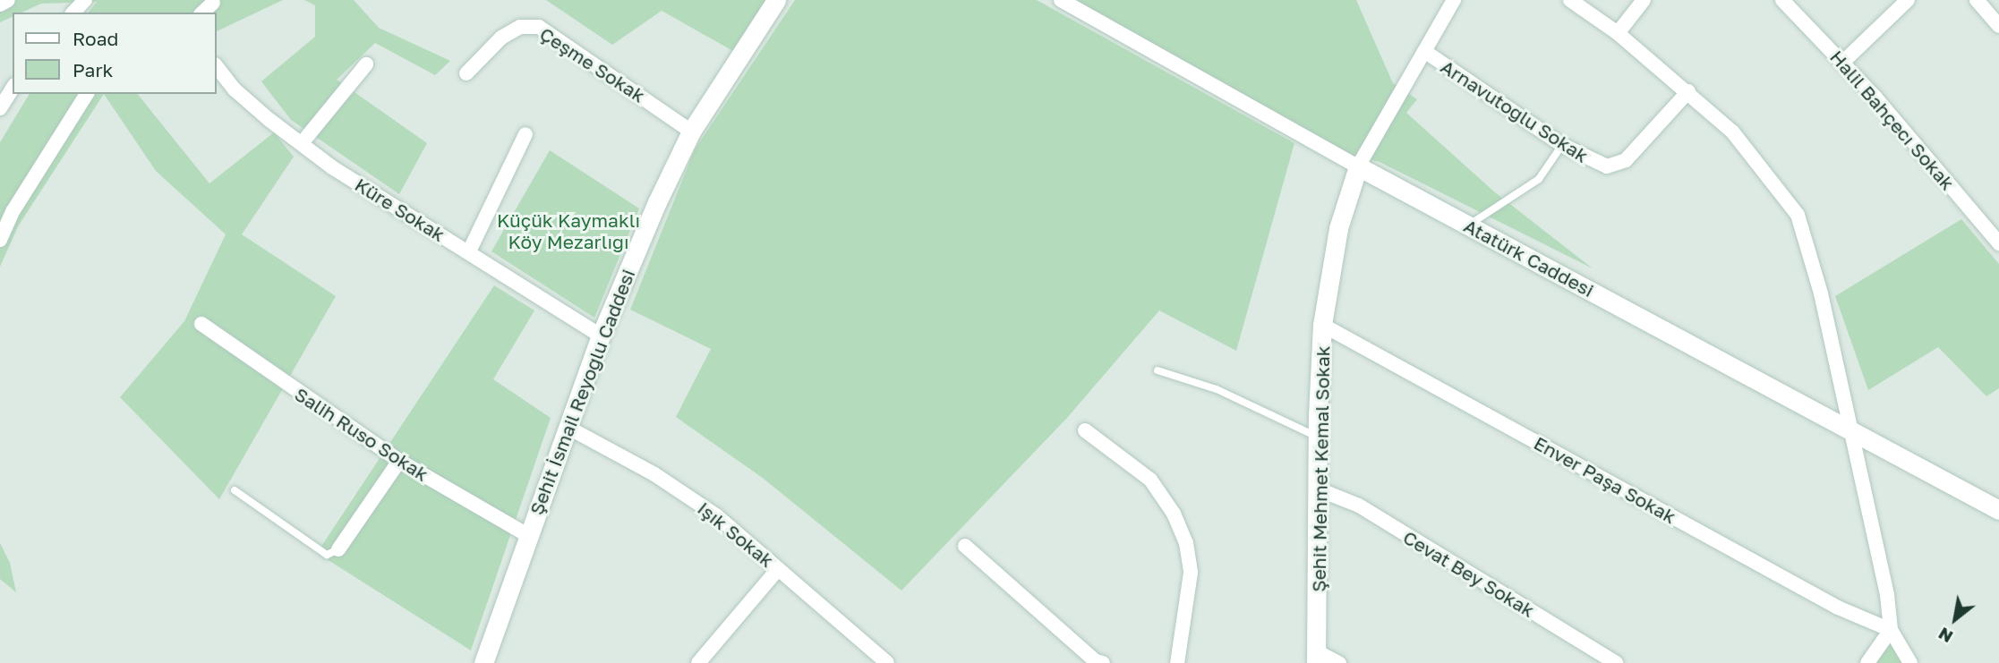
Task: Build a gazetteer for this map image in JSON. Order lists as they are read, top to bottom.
{
  "streets": {
    "street": [
      "Çeşme Sokak",
      "Arnavutoğlu Sokak",
      "Halil Bahçecı Sokak",
      "Küre Sokak",
      "Atatürk Caddesi",
      "Şehit İsmail Reyoğlu Caddesi",
      "Salih Ruso Sokak",
      "Şehit Mehmet Kemal Sokak",
      "Enver Paşa Sokak",
      "Işık Sokak",
      "Cevat Bey Sokak"
    ]
  },
  "crossings": [
    ["Çeşme Sokak", "Şehit İsmail Reyoğlu Caddesi"],
    ["Küre Sokak", "Şehit İsmail Reyoğlu Caddesi"],
    ["Atatürk Caddesi", "Şehit Mehmet Kemal Sokak"],
    ["Şehit İsmail Reyoğlu Caddesi", "Salih Ruso Sokak"],
    ["Şehit İsmail Reyoğlu Caddesi", "Işık Sokak"],
    ["Şehit Mehmet Kemal Sokak", "Enver Paşa Sokak"],
    ["Şehit Mehmet Kemal Sokak", "Cevat Bey Sokak"]
  ],
  "parks": ["Küçük Kaymaklı Köy Mezarlığı"],
  "legend": ["Road", "Park"],
  "north": "bottom left"
}
